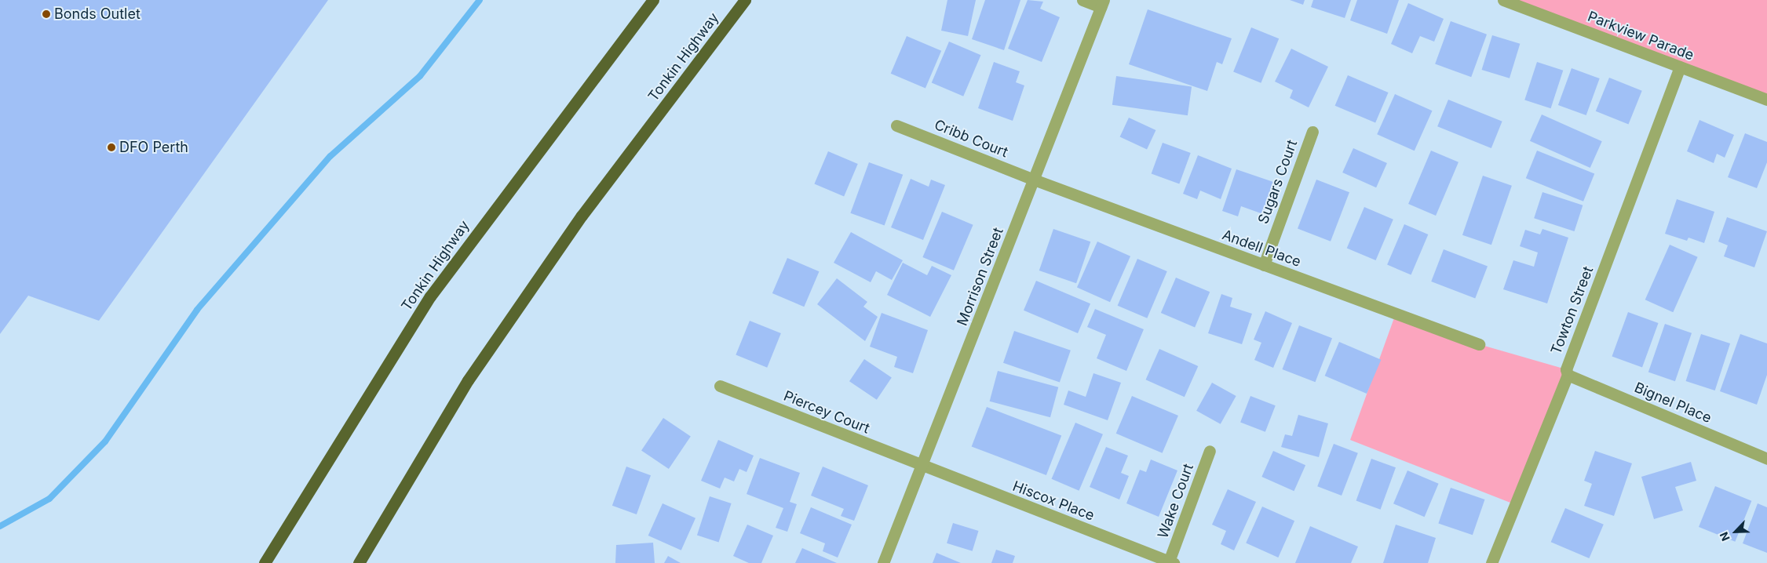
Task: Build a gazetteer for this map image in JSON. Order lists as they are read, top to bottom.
{
  "streets": {
    "highway": ["Tonkin Highway"],
    "street": [
      "Parkview Parade",
      "Cribb Court",
      "Sugars Court",
      "Andell Place",
      "Morrison Street",
      "Towton Street",
      "Bignel Place",
      "Piercey Court",
      "Hiscox Place",
      "Wake Court"
    ]
  },
  "crossings": [
    ["Parkview Parade", "Towton Street"],
    ["Cribb Court", "Andell Place"],
    ["Cribb Court", "Morrison Street"],
    ["Sugars Court", "Andell Place"],
    ["Andell Place", "Morrison Street"],
    ["Morrison Street", "Piercey Court"],
    ["Morrison Street", "Hiscox Place"],
    ["Towton Street", "Bignel Place"],
    ["Piercey Court", "Hiscox Place"],
    ["Hiscox Place", "Wake Court"]
  ],
  "places": ["Bonds Outlet", "DFO Perth"],
  "north": "bottom left"
}
